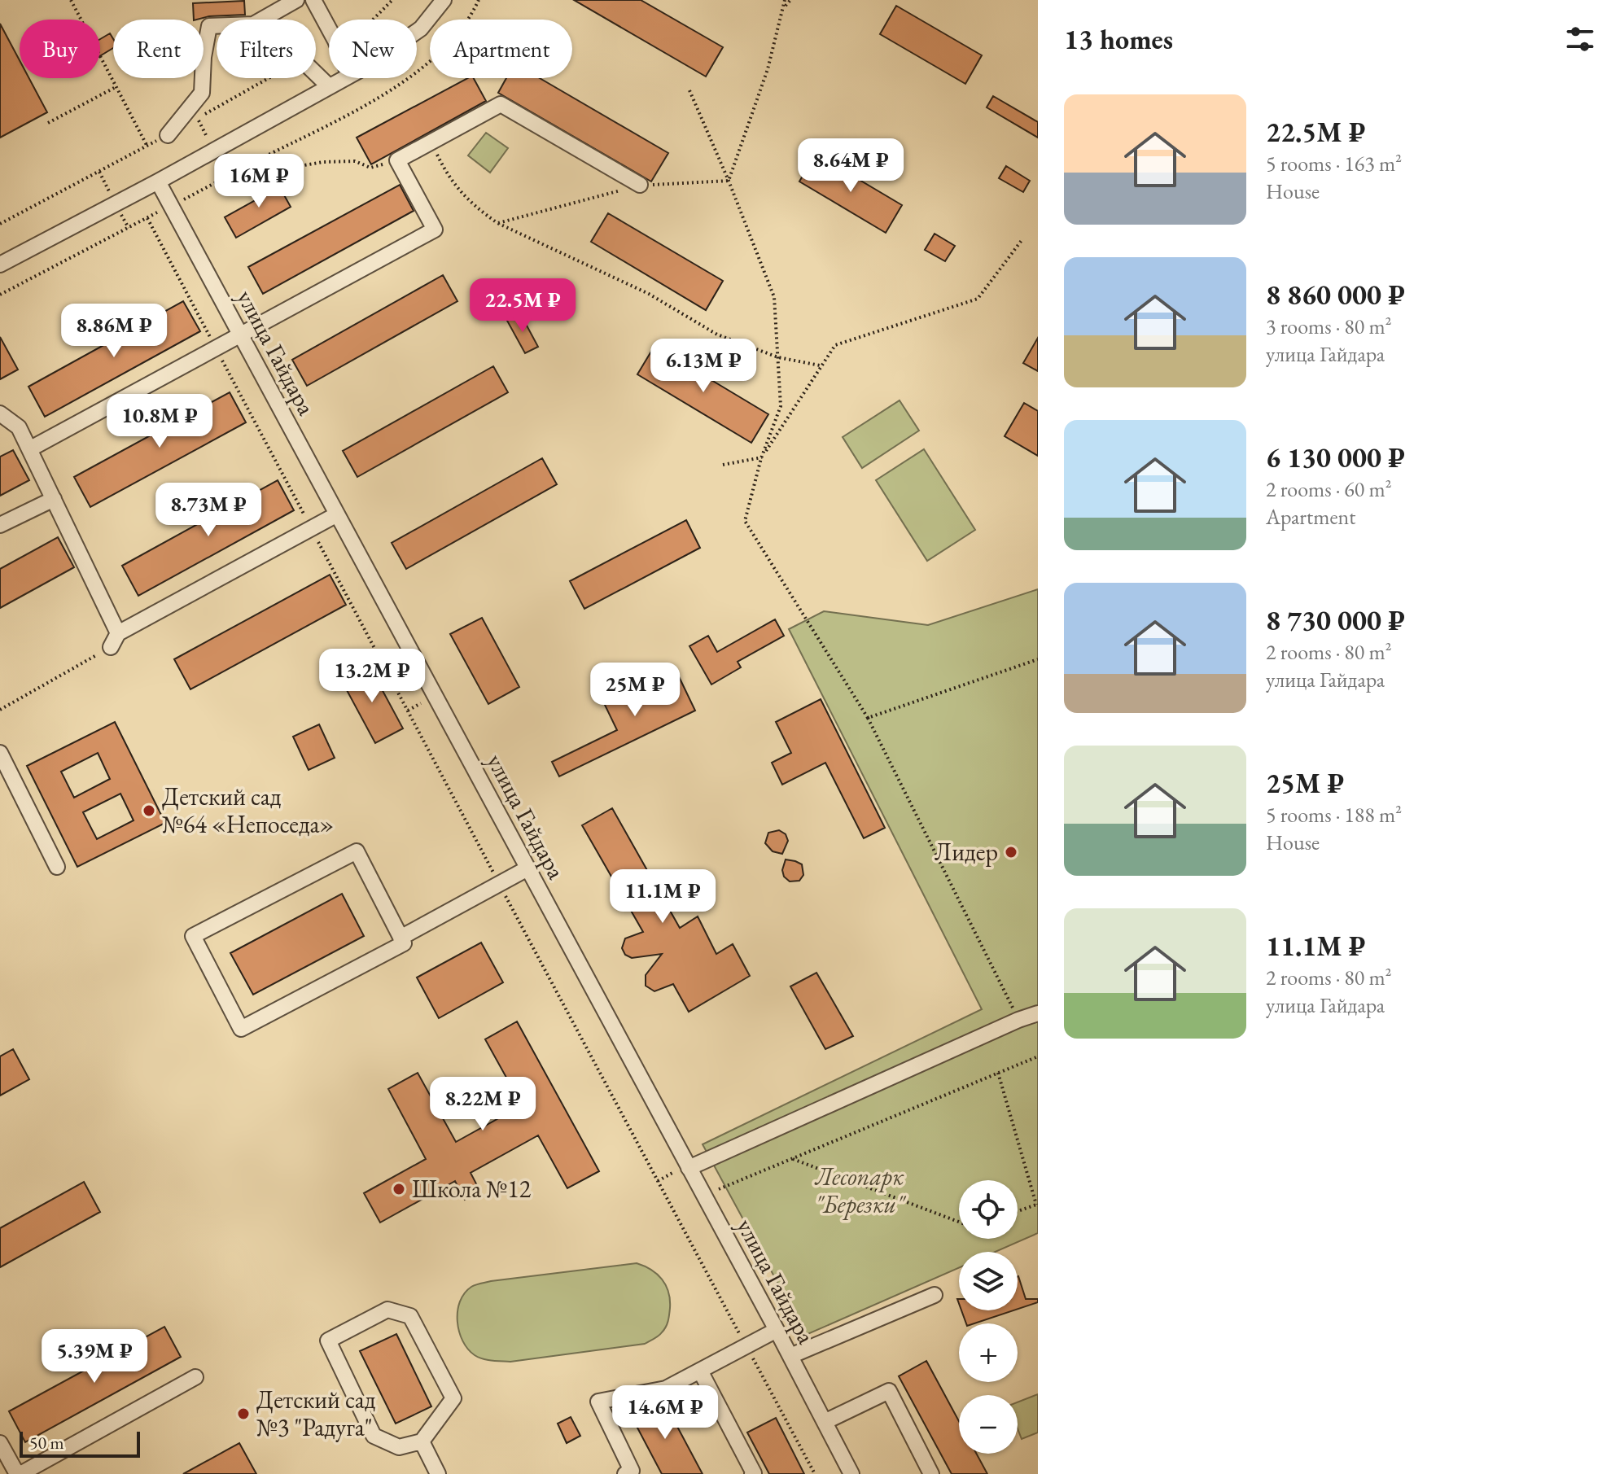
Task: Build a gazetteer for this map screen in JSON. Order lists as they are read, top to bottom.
{
  "streets": {
    "street": ["улица Гайдара"]
  },
  "parks": ["Лесопарк \"Березки\""],
  "places": [
    "Детский сад №64 «Непоседа»",
    "Лидер",
    "Школа №12",
    "Детский сад №3 \"Радуга\""
  ],
  "scale_bar": "50 m",
  "page": {
    "heading": "13 homes",
    "chip": [
      "Buy",
      "Rent",
      "Filters",
      "New",
      "Apartment"
    ],
    "list": [
      {
        "name": "22.5M ₽",
        "note": "5 rooms · 163 m² · House"
      },
      {
        "name": "8 860 000 ₽",
        "note": "3 rooms · 80 m² · улица Гайдара"
      },
      {
        "name": "6 130 000 ₽",
        "note": "2 rooms · 60 m² · Apartment"
      },
      {
        "name": "8 730 000 ₽",
        "note": "2 rooms · 80 m² · улица Гайдара"
      },
      {
        "name": "25M ₽",
        "note": "5 rooms · 188 m² · House"
      },
      {
        "name": "11.1M ₽",
        "note": "2 rooms · 80 m² · улица Гайдара"
      }
    ],
    "price": [
      "8.64M ₽",
      "16M ₽",
      "22.5M ₽",
      "8.86M ₽",
      "6.13M ₽",
      "10.8M ₽",
      "8.73M ₽",
      "13.2M ₽",
      "25M ₽",
      "11.1M ₽",
      "8.22M ₽",
      "5.39M ₽",
      "14.6M ₽"
    ],
    "map_buttons": ["+", "−"],
    "scale": "50 m"
  }
}
